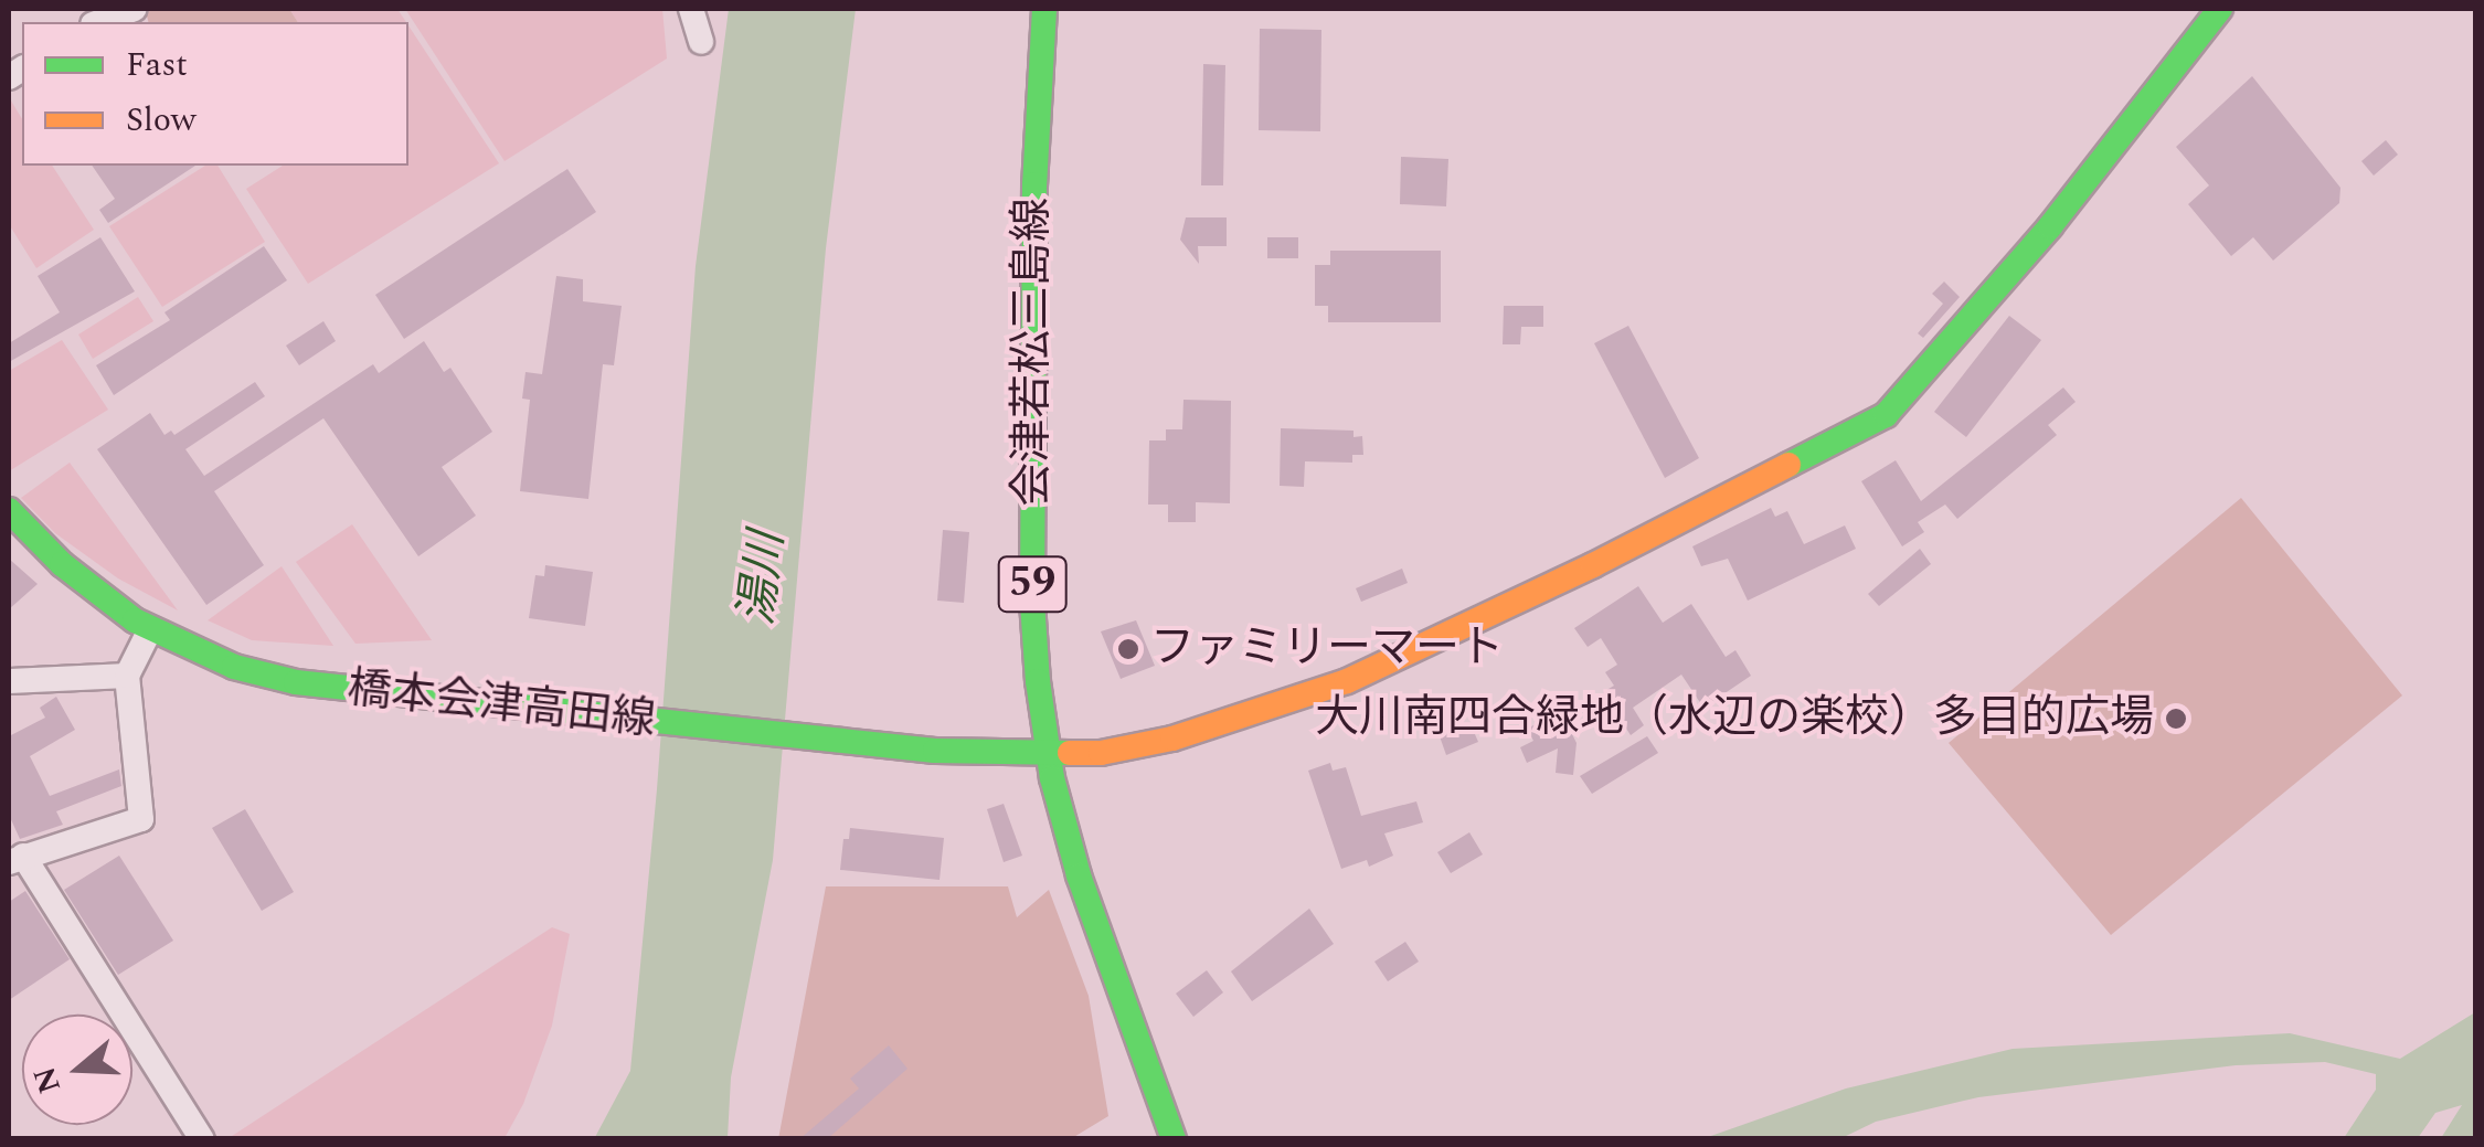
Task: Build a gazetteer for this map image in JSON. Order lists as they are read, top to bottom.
{
  "streets": {
    "main road": ["会津若松三島線", "59", "橋本会津高田線"]
  },
  "crossings": [
    ["会津若松三島線", "橋本会津高田線"]
  ],
  "water": ["湯川"],
  "places": ["ファミリーマート", "大川南四合緑地（水辺の楽校）多目的広場"],
  "legend": ["Fast", "Slow"],
  "north": "left"
}
